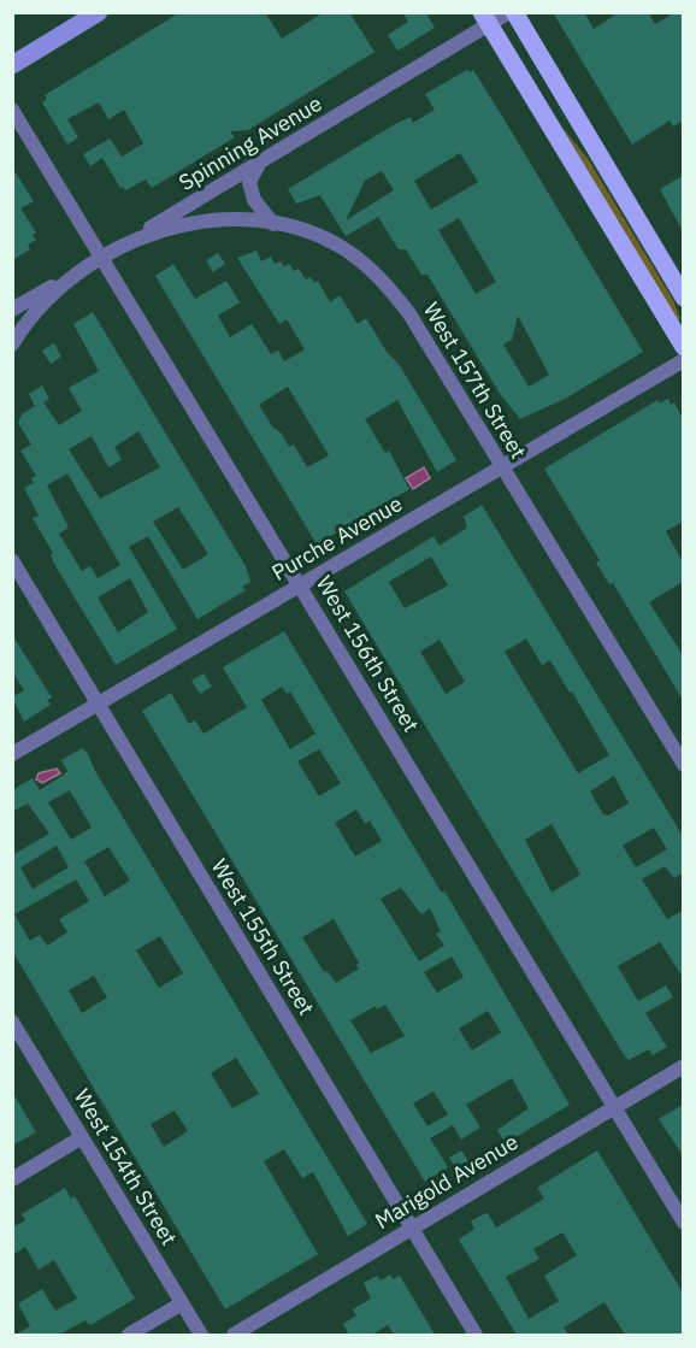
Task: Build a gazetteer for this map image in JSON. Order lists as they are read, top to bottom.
{
  "streets": {
    "street": [
      "Spinning Avenue",
      "West 157th Street",
      "Purche Avenue",
      "West 156th Street",
      "West 155th Street",
      "West 154th Street",
      "Marigold Avenue"
    ]
  },
  "crossings": [
    ["Spinning Avenue", "West 157th Street"],
    ["Spinning Avenue", "West 156th Street"],
    ["West 157th Street", "Purche Avenue"],
    ["West 157th Street", "West 156th Street"],
    ["Purche Avenue", "West 156th Street"],
    ["Purche Avenue", "West 155th Street"],
    ["West 156th Street", "Marigold Avenue"],
    ["West 155th Street", "Marigold Avenue"]
  ]
}
